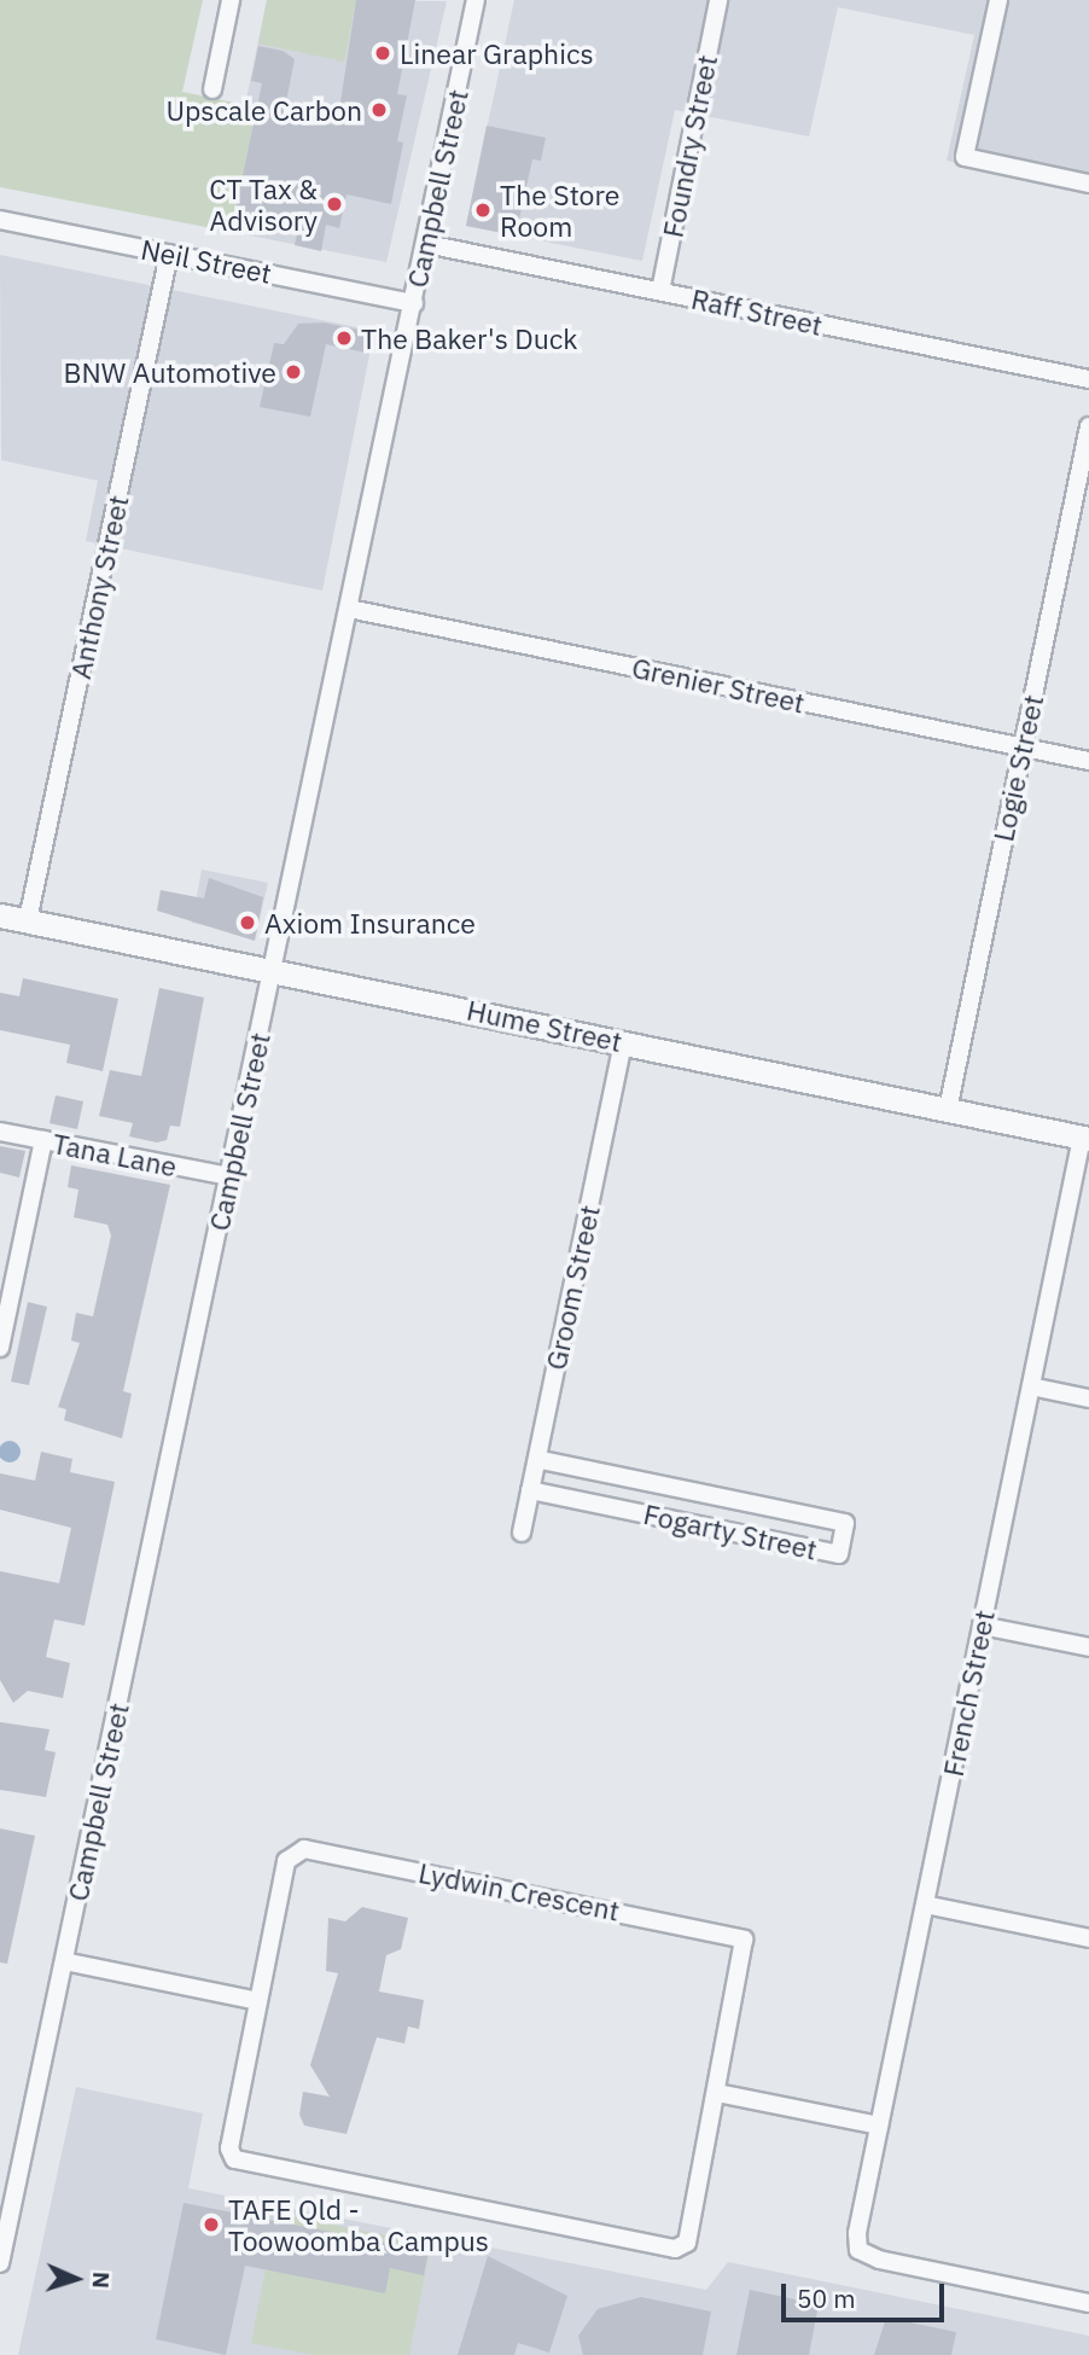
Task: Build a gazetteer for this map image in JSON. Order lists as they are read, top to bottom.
{
  "streets": {
    "street": [
      "Foundry Street",
      "Campbell Street",
      "Neil Street",
      "Raff Street",
      "Anthony Street",
      "Grenier Street",
      "Logie Street",
      "Hume Street",
      "Tana Lane",
      "Groom Street",
      "Fogarty Street",
      "French Street",
      "Lydwin Crescent"
    ]
  },
  "crossings": [
    ["Foundry Street", "Raff Street"],
    ["Campbell Street", "Neil Street"],
    ["Campbell Street", "Raff Street"],
    ["Campbell Street", "Grenier Street"],
    ["Campbell Street", "Hume Street"],
    ["Campbell Street", "Tana Lane"],
    ["Neil Street", "Anthony Street"],
    ["Anthony Street", "Hume Street"],
    ["Grenier Street", "Logie Street"],
    ["Logie Street", "Hume Street"],
    ["Hume Street", "Groom Street"],
    ["Hume Street", "French Street"],
    ["Groom Street", "Fogarty Street"]
  ],
  "places": [
    "Linear Graphics",
    "Upscale Carbon",
    "CT Tax & Advisory",
    "The Store Room",
    "The Baker's Duck",
    "BNW Automotive",
    "Axiom Insurance",
    "TAFE Qld - Toowoomba Campus"
  ],
  "scale_bar": "50 m",
  "north": "right"
}
